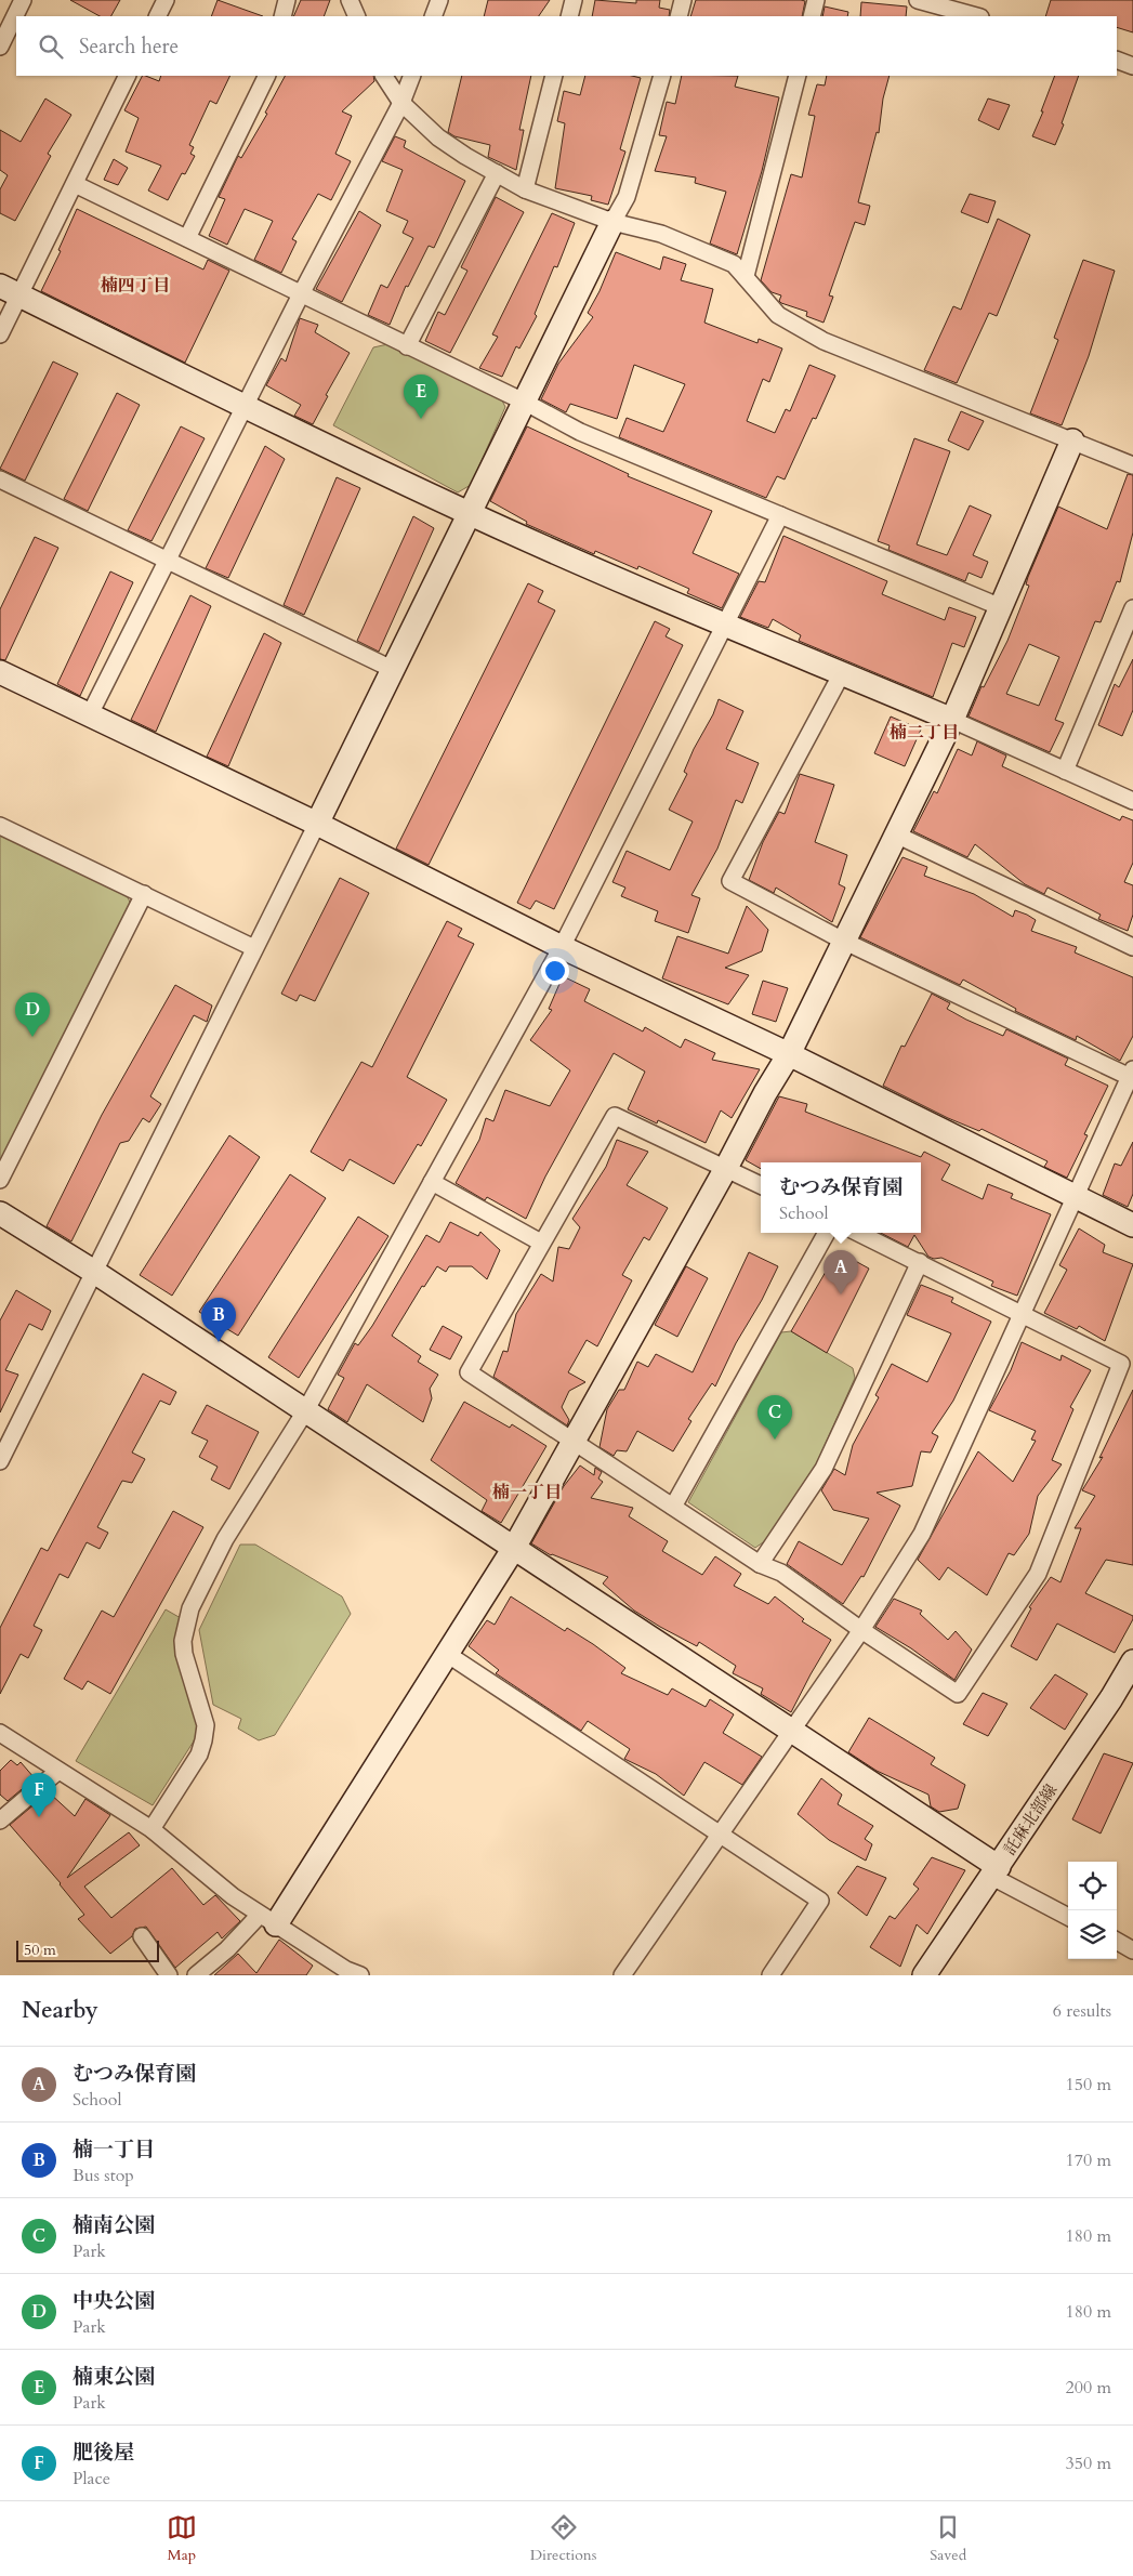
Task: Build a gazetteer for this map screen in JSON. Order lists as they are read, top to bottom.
{
  "streets": {
    "street": ["託麻北部線"]
  },
  "districts": ["楠四丁目", "楠二丁目", "楠一丁目"],
  "scale_bar": "50 m",
  "page": {
    "search": "Search here",
    "pins": [
      "E",
      "D",
      "A",
      "B",
      "C",
      "F"
    ],
    "popup": ["むつみ保育園", "School"],
    "scale": "50 m",
    "heading": ["Nearby", "6 results"],
    "list": [
      {
        "mark": "A",
        "name": "むつみ保育園",
        "note": "School",
        "value": "150 m"
      },
      {
        "mark": "B",
        "name": "楠一丁目",
        "note": "Bus stop",
        "value": "170 m"
      },
      {
        "mark": "C",
        "name": "楠南公園",
        "note": "Park",
        "value": "180 m"
      },
      {
        "mark": "D",
        "name": "中央公園",
        "note": "Park",
        "value": "180 m"
      },
      {
        "mark": "E",
        "name": "楠東公園",
        "note": "Park",
        "value": "200 m"
      },
      {
        "mark": "F",
        "name": "肥後屋",
        "note": "Place",
        "value": "350 m"
      }
    ],
    "nav": ["Map", "Directions", "Saved"]
  }
}
